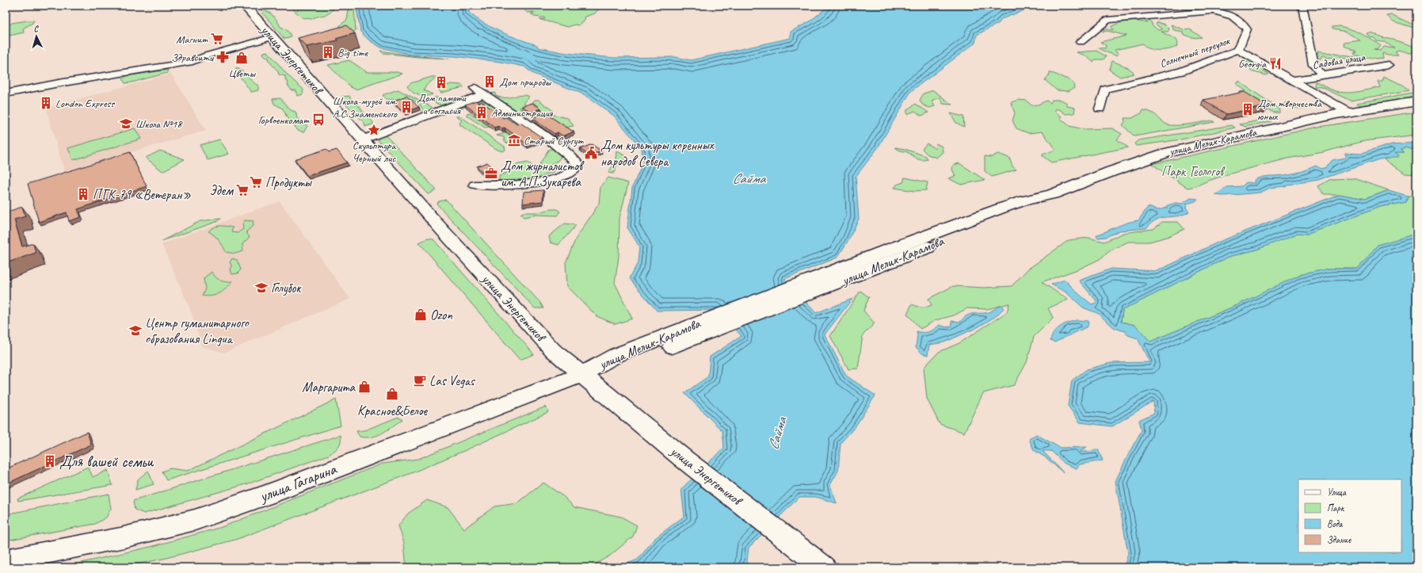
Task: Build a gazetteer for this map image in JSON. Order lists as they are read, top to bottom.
{
  "streets": {
    "main road": ["улица Энергетиков", "улица Мелик-Карамова", "улица Гагарина"],
    "street": ["Солнечный переулок", "Садовая улица"]
  },
  "crossings": [
    ["улица Энергетиков", "улица Мелик-Карамова"],
    ["улица Энергетиков", "улица Гагарина"],
    ["улица Мелик-Карамова", "улица Гагарина"]
  ],
  "water": ["Сайма"],
  "parks": ["Парк Геологов"],
  "places": {
    "supermarket": ["Магнит", "Продукты", "Эдем"],
    "building": [
      "Big time",
      "Дом природы",
      "Дом памяти и согласия",
      "London Express",
      "Школа-музей им. А.С.Знаменского",
      "Дом творчества юных",
      "Администрация",
      "ПГК-79 «Ветеран»",
      "Для вашей семьи"
    ],
    "pharmacy": ["Здравсити"],
    "shop": [
      "Цветы",
      "Ozon",
      "Маргарита",
      "Красное&Белое"
    ],
    "restaurant": ["Georgia"],
    "bus stop": ["Горвоенкомат"],
    "school or university": ["Школа №18", "Голубок", "Центр гуманитарного образования Lingua"],
    "place": ["Скульптура Черный лис"],
    "museum": ["Старый Сургут"],
    "public building": ["Дом культуры коренных народов Севера"],
    "office": ["Дом журналистов им. А.П.Зукарева"],
    "cafe": ["Las Vegas"]
  },
  "legend": [
    "Улица",
    "Парк",
    "Вода",
    "Здание"
  ],
  "north": "top"
}
